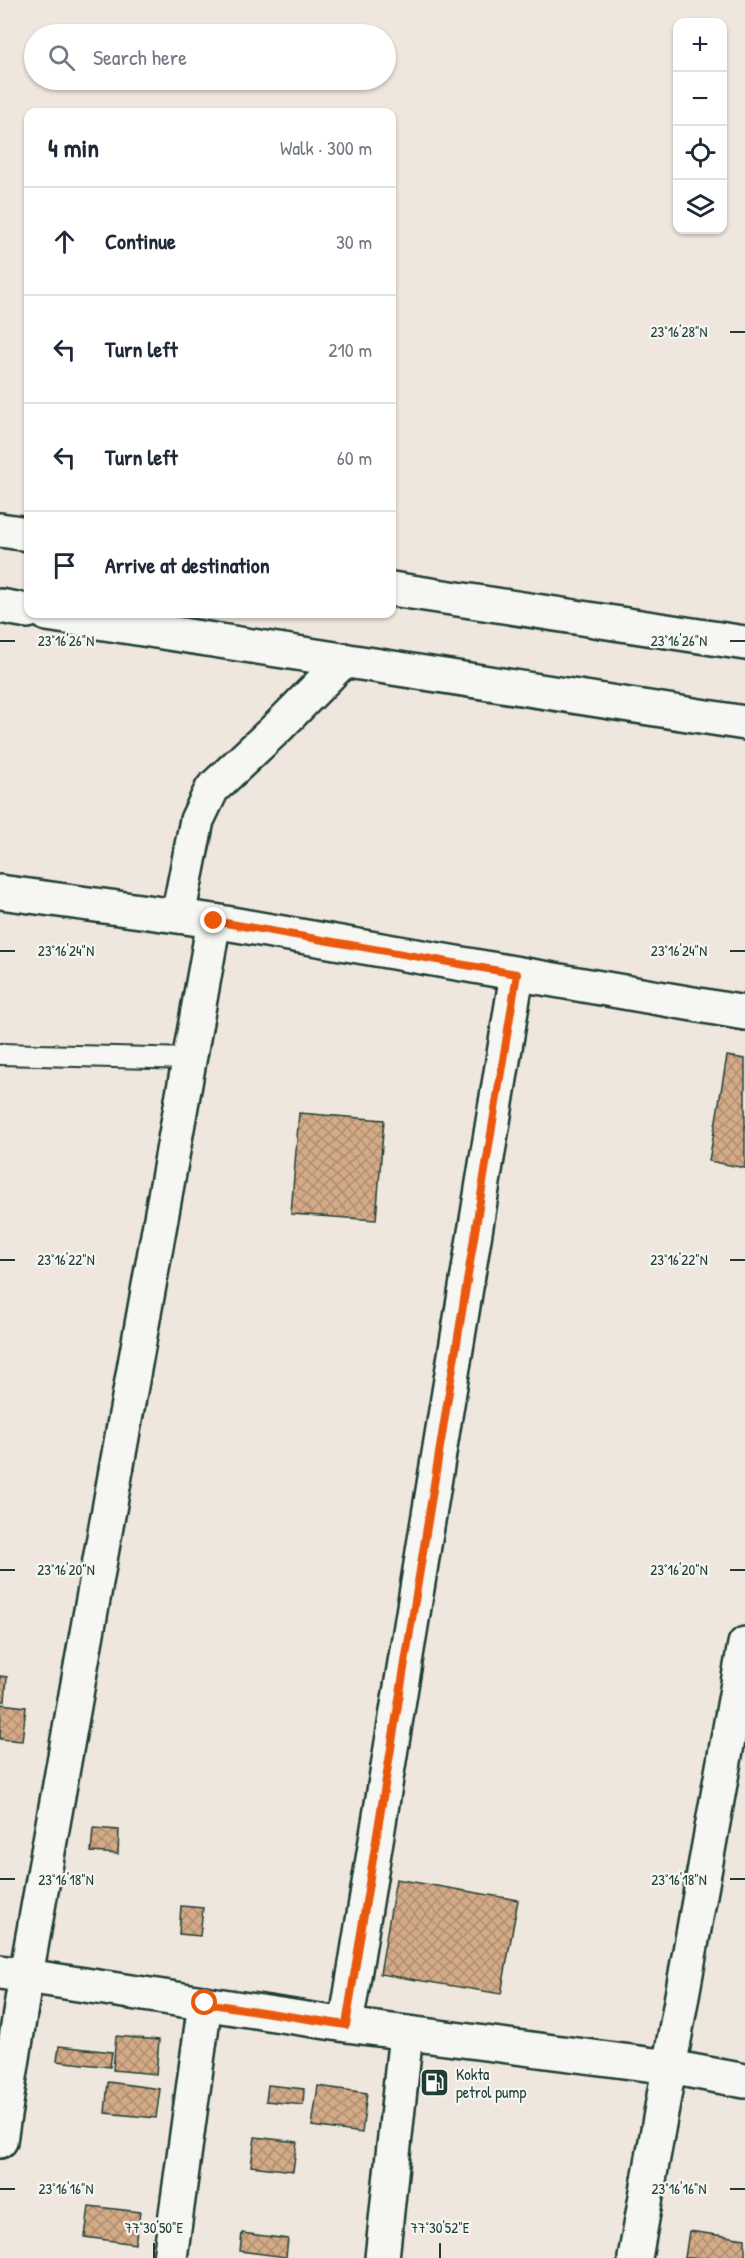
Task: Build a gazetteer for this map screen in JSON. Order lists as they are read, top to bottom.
{
  "places": {
    "fuel station": ["Kokta petrol pump"]
  },
  "page": {
    "map_buttons": ["+", "−"],
    "search": "Search here",
    "heading": ["4 min", "Walk · 300 m"],
    "list": [
      ["Continue", "30 m"],
      ["Turn left", "210 m"],
      ["Turn left", "60 m"],
      "Arrive at destination"
    ]
  },
  "coordinates": [
    "23°16'28\"N",
    "23°16'26\"N",
    "23°16'24\"N",
    "23°16'22\"N",
    "23°16'20\"N",
    "23°16'18\"N",
    "23°16'16\"N",
    "77°30'50\"E",
    "77°30'52\"E"
  ]
}
